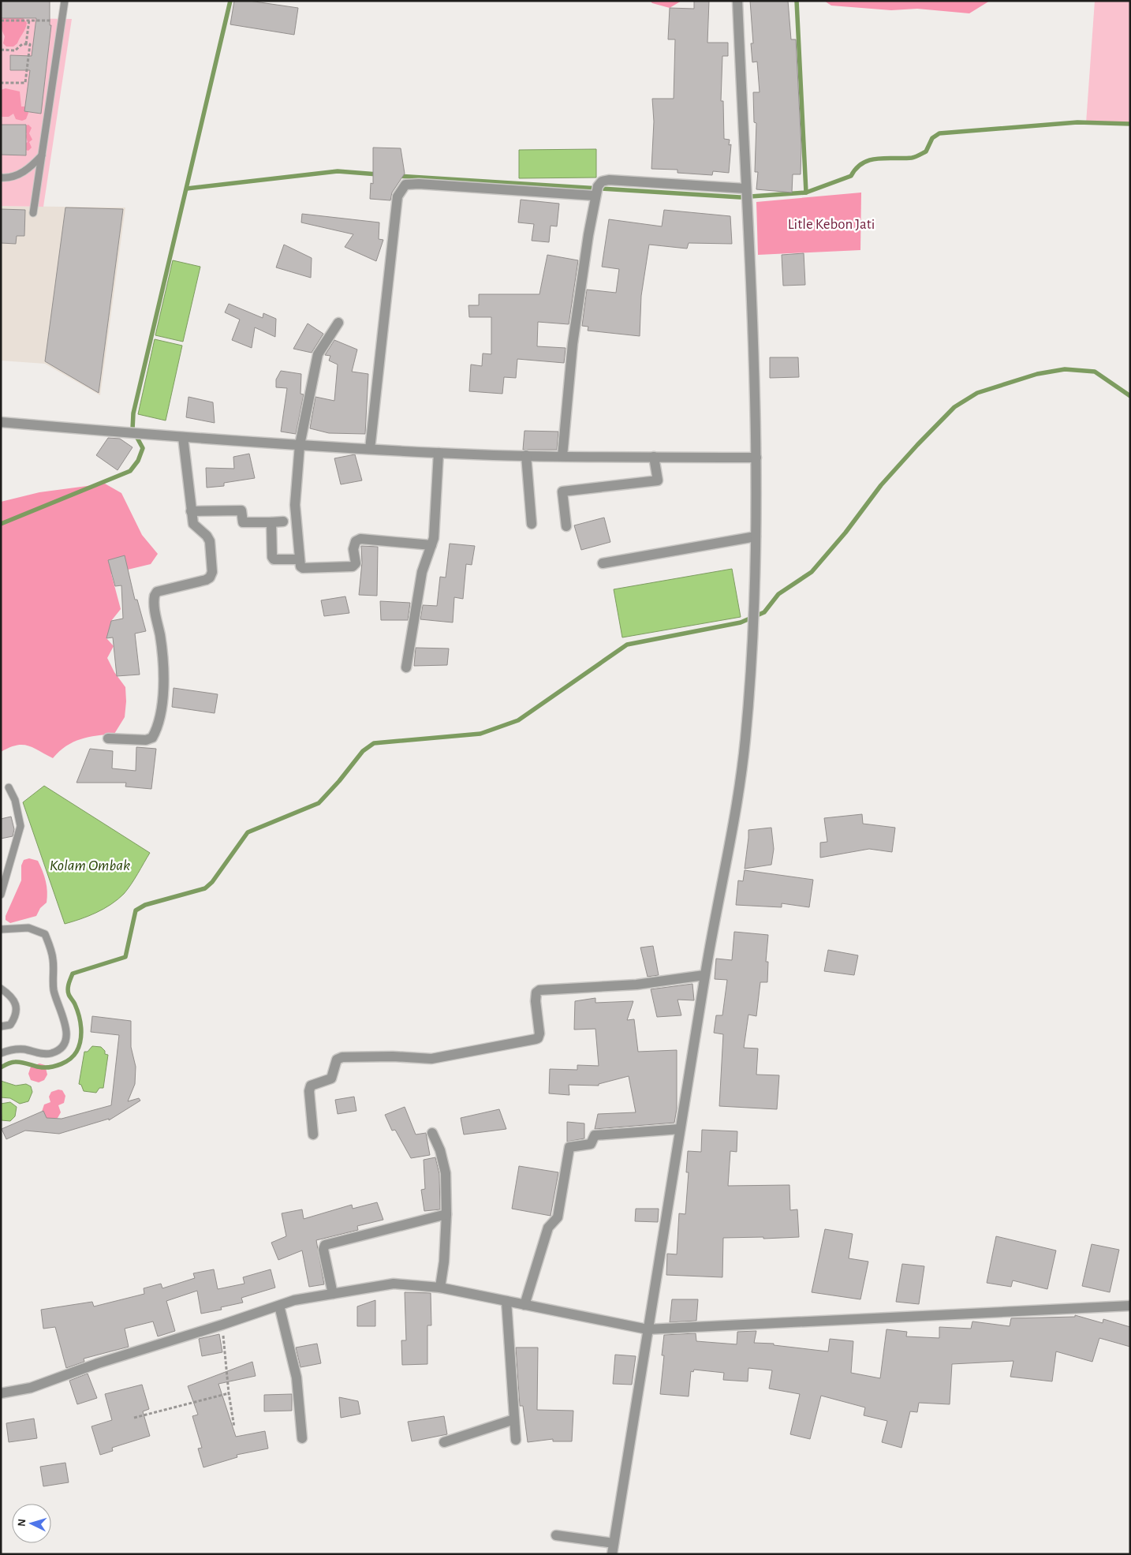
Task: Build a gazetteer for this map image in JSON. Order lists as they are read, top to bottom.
{
  "water": ["Kolam Ombak"],
  "parks": ["Litle Kebon Jati"],
  "north": "left"
}
